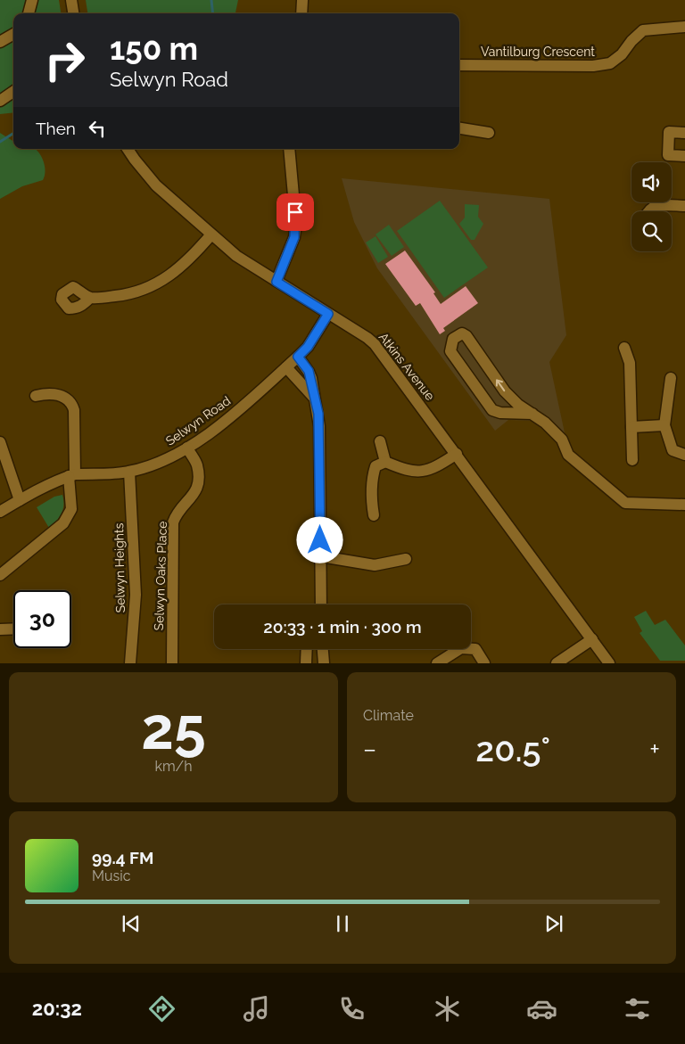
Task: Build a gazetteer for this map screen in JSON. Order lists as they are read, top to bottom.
{
  "streets": {
    "street": [
      "Vantilburg Crescent",
      "Atkins Avenue",
      "Selwyn Road",
      "Selwyn Heights",
      "Selwyn Oaks Place"
    ]
  },
  "crossings": [
    ["Atkins Avenue", "Selwyn Road"],
    ["Selwyn Road", "Selwyn Heights"],
    ["Selwyn Road", "Selwyn Oaks Place"]
  ],
  "page": {
    "turn": ["150 m", "Selwyn Road"],
    "then": "Then",
    "limit": "30",
    "trip": "20:33 · 1 min · 300 m",
    "tile": [
      ["25", "km/h"],
      "Climate"
    ],
    "heat": ["−", "20.5°", "+"],
    "song": ["99.4 FM", "Music"],
    "tabs": "20:32"
  }
}
